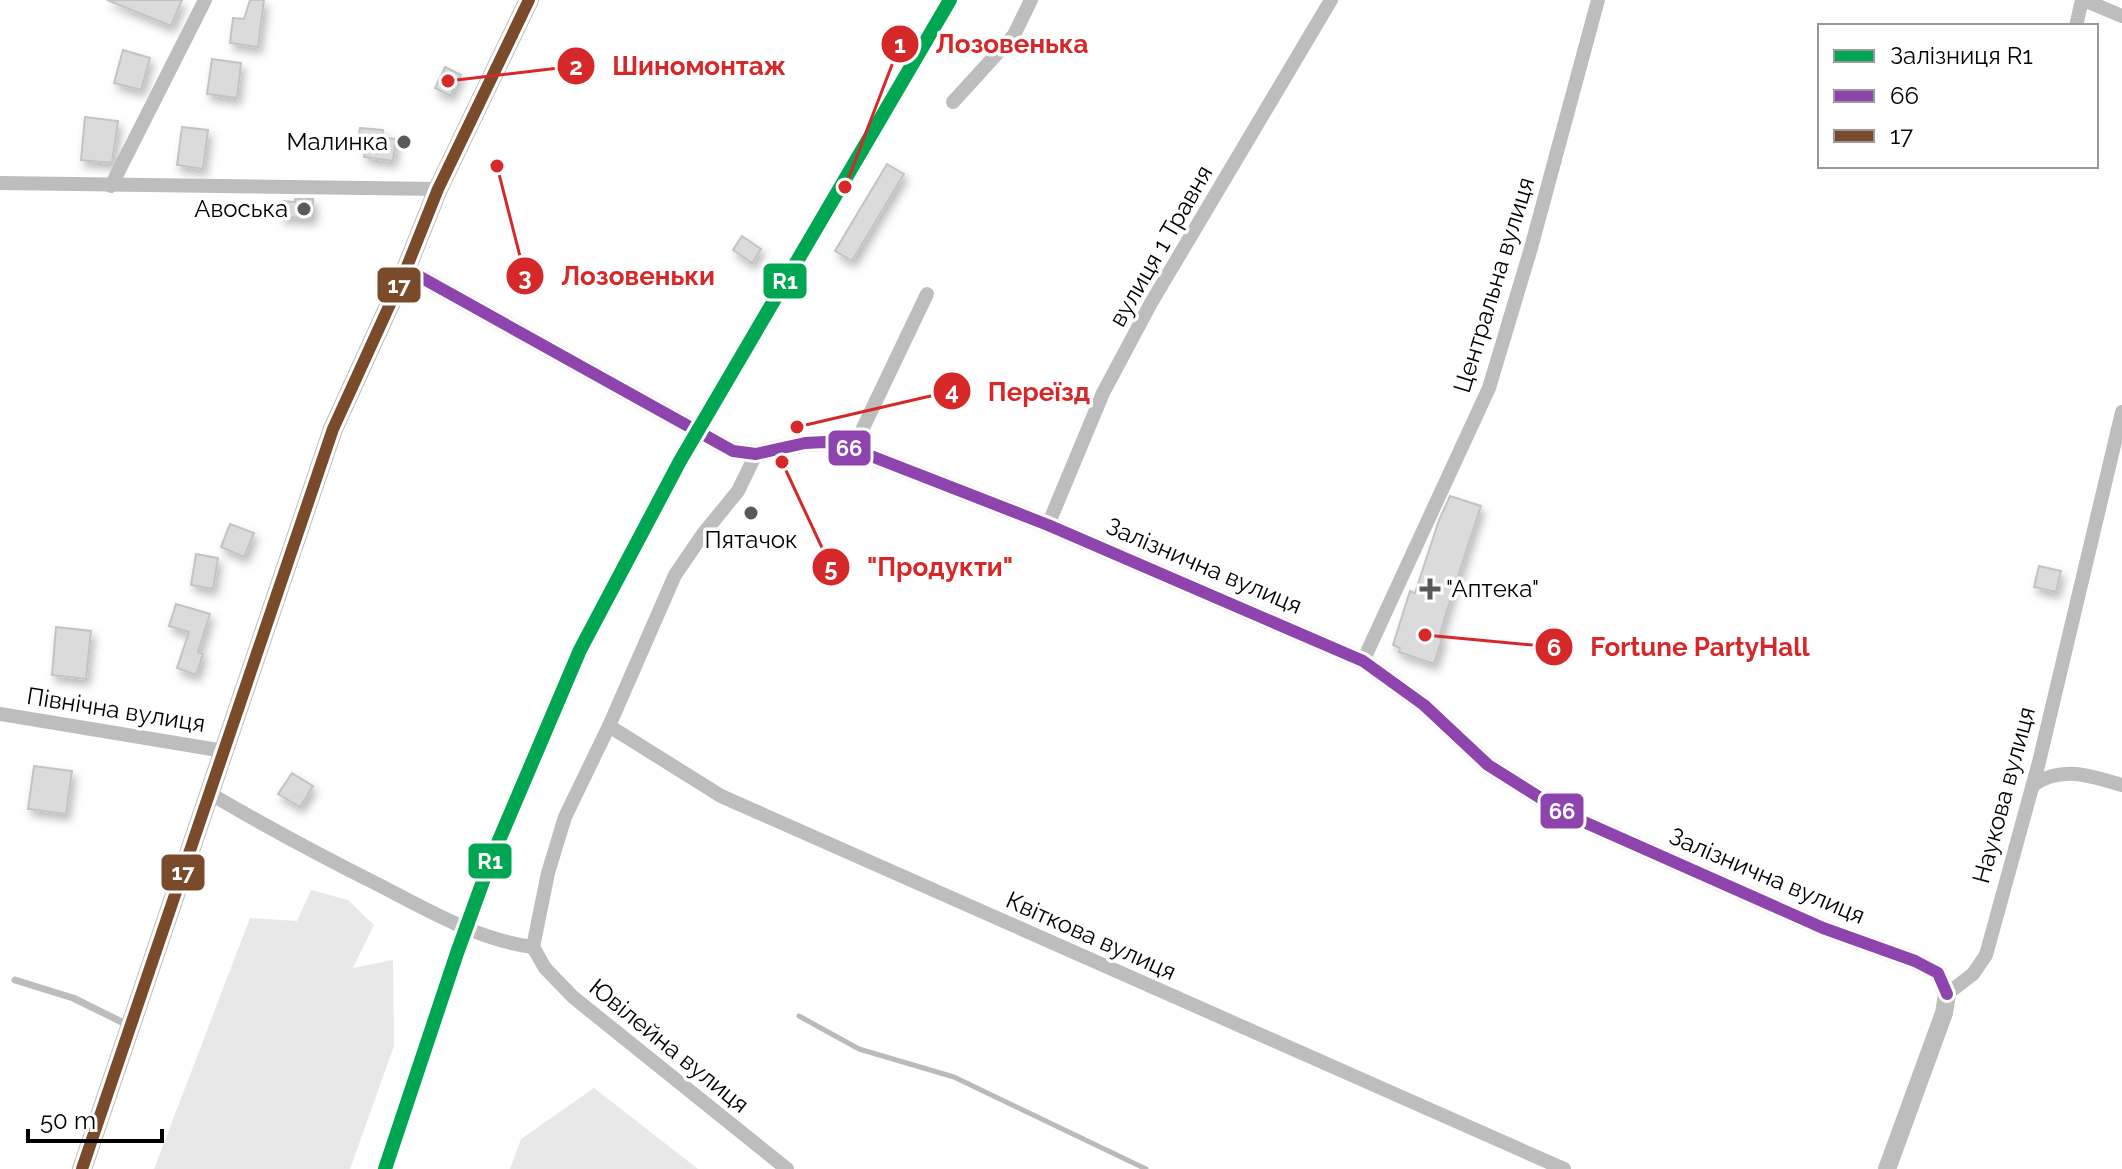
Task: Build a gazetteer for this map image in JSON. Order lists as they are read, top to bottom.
{
  "streets": {
    "street": [
      "вулиця 1 Травня",
      "Центральна вулиця",
      "Залізнична вулиця",
      "Північна вулиця",
      "Наукова вулиця",
      "Квіткова вулиця",
      "Ювілейна вулиця"
    ]
  },
  "crossings": [
    ["вулиця 1 Травня", "Залізнична вулиця"],
    ["Центральна вулиця", "Залізнична вулиця"],
    ["Залізнична вулиця", "Наукова вулиця"]
  ],
  "places": {
    "other": [
      "Шиномонтаж",
      "Малинка",
      "Лозовеньки",
      "Лозовенька",
      "Авоська",
      "Переїзд",
      "\"Продукти\"",
      "Пятачок",
      "Fortune PartyHall"
    ],
    "health": ["\"Аптека\""]
  },
  "lines": ["rail line R1", "transit line 17", "transit line 66"],
  "legend": ["Залізниця R1", "66", "17"],
  "scale_bar": "50 m"
}
